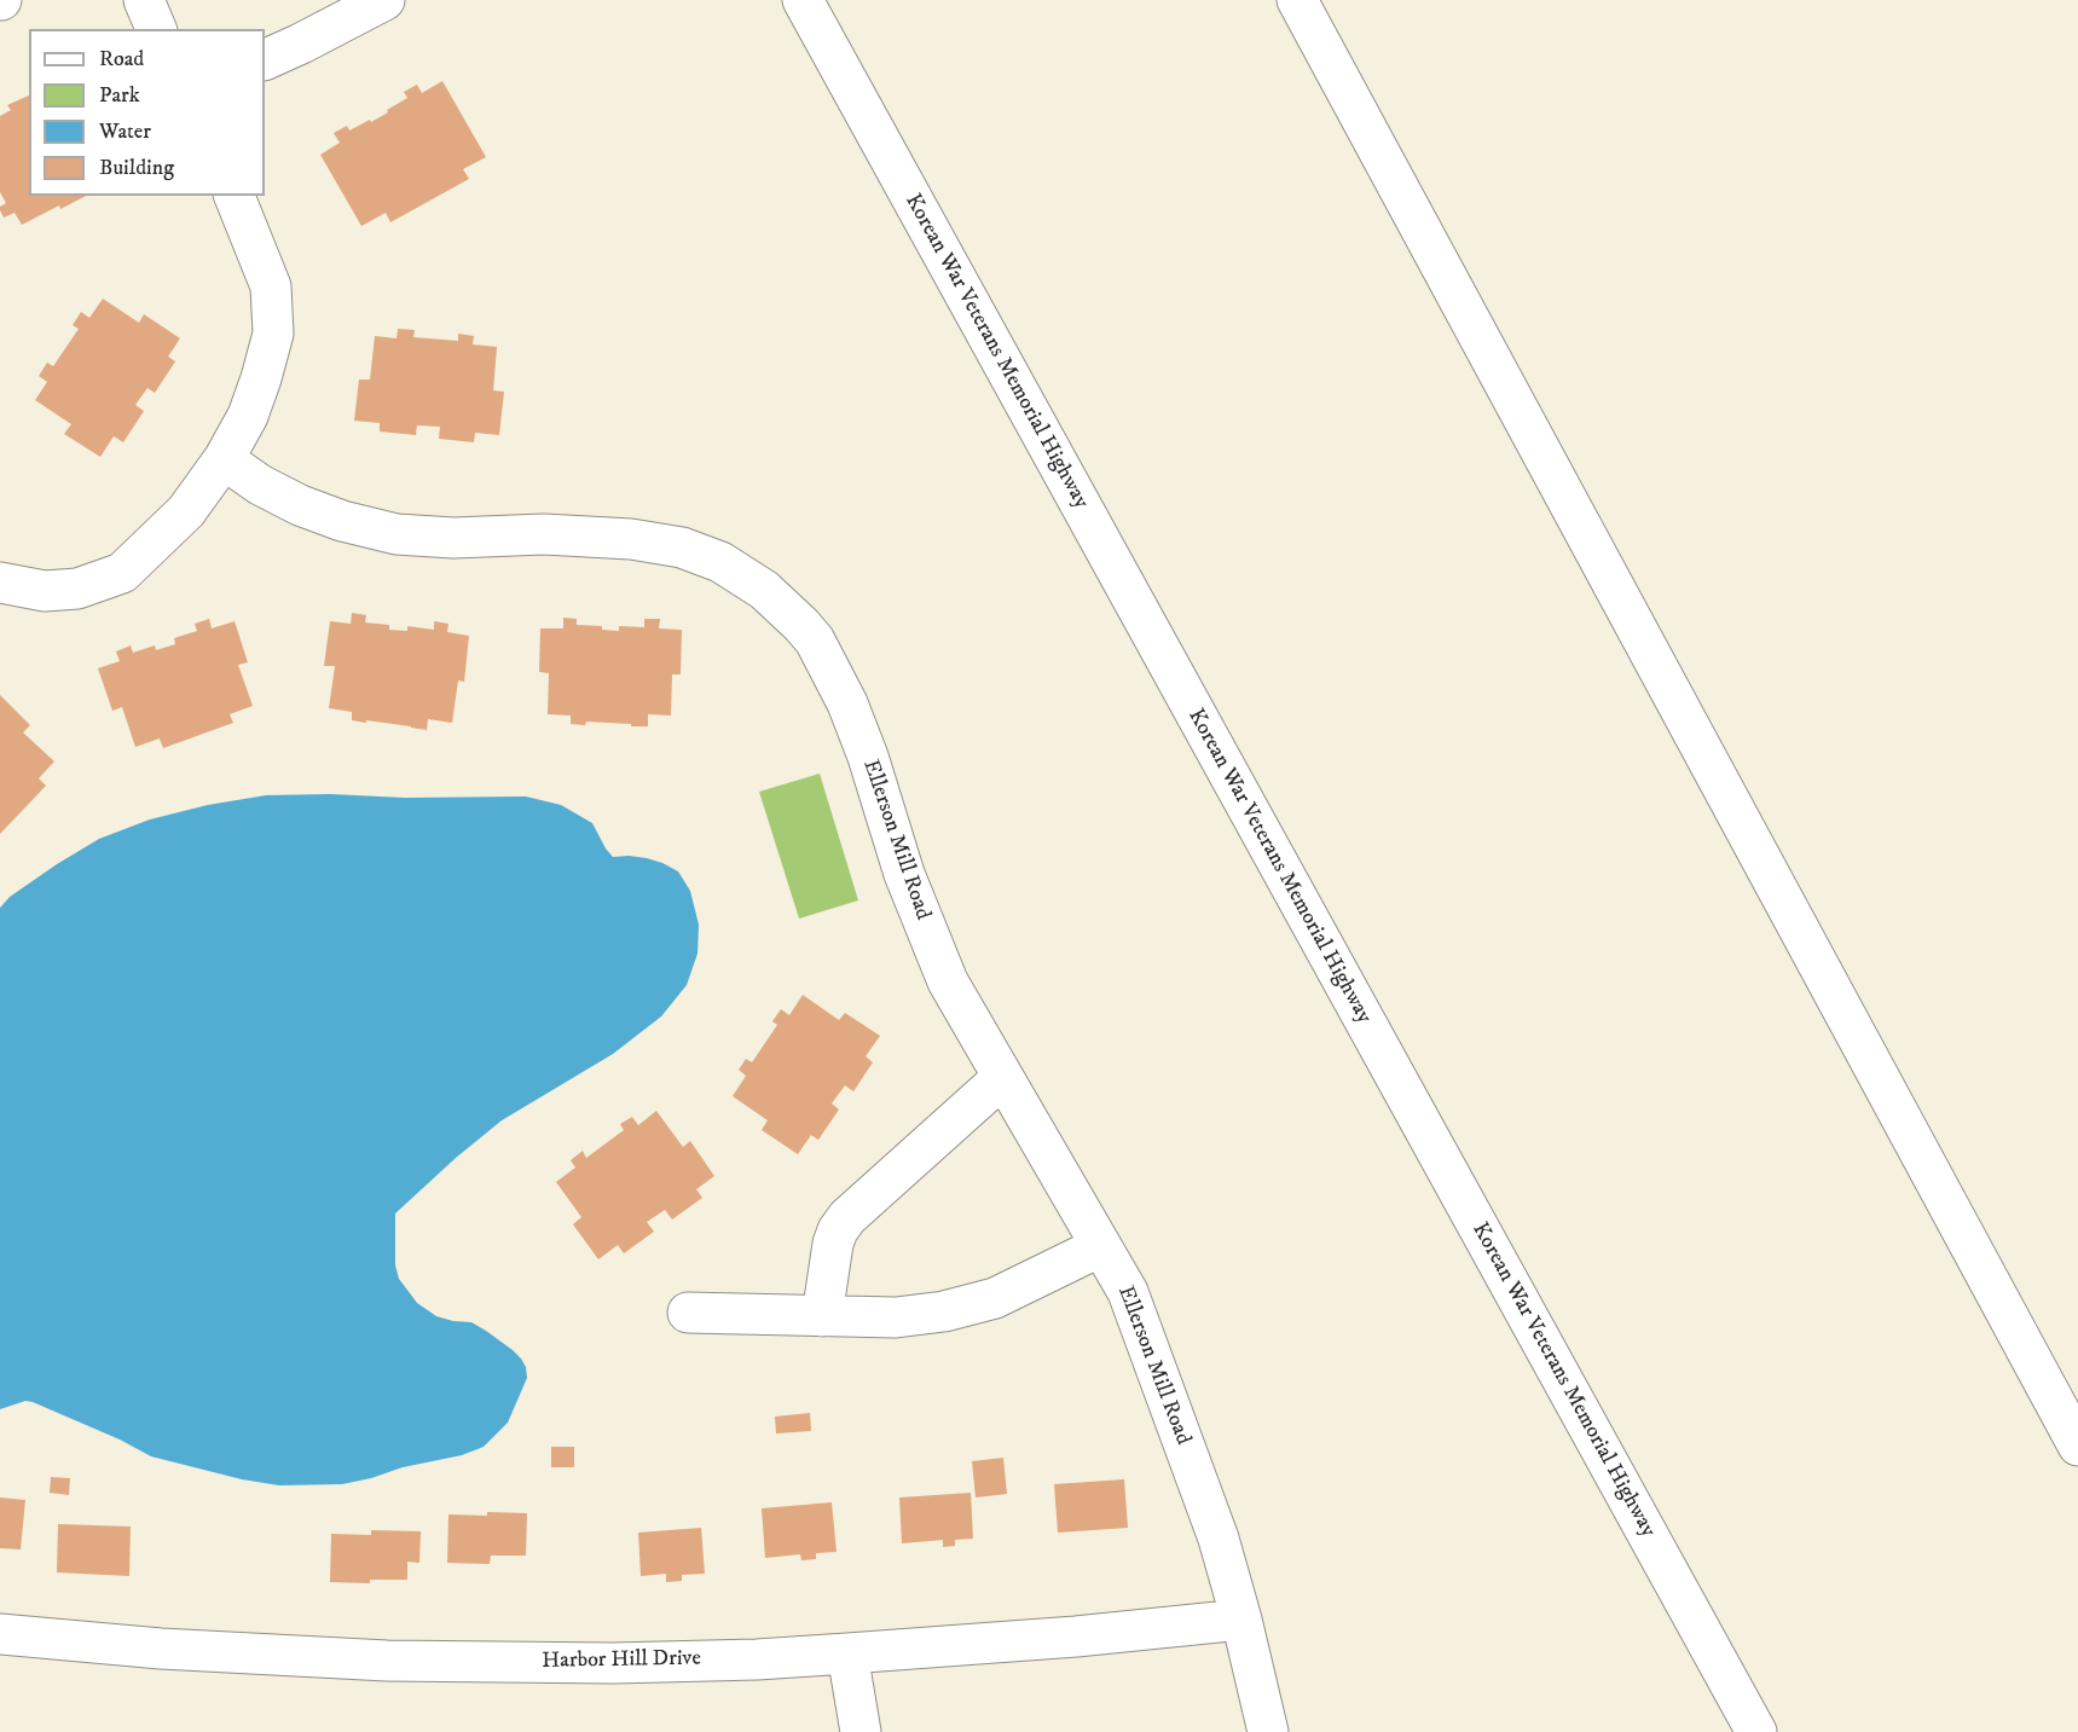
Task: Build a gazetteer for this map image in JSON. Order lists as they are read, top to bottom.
{
  "streets": {
    "main road": ["Korean War Veterans Memorial Highway", "Ellerson Mill Road", "Harbor Hill Drive"]
  },
  "crossings": [
    ["Ellerson Mill Road", "Harbor Hill Drive"]
  ],
  "legend": [
    "Road",
    "Park",
    "Water",
    "Building"
  ]
}
